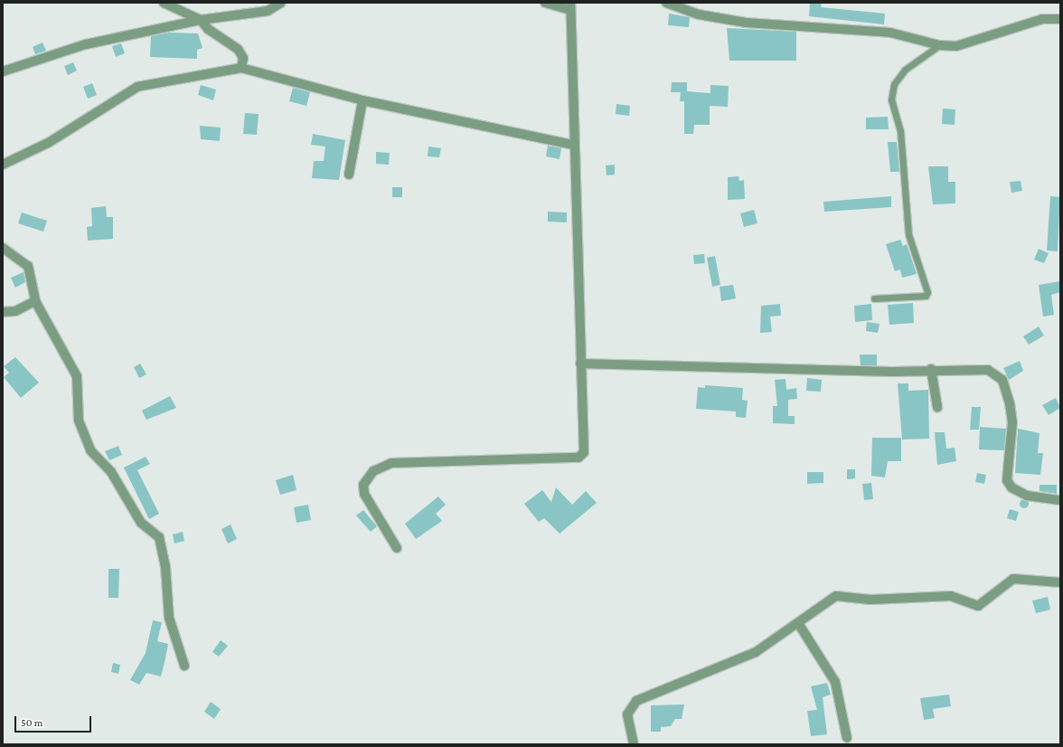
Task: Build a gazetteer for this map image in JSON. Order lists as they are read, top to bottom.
{
  "scale_bar": "50 m"
}
